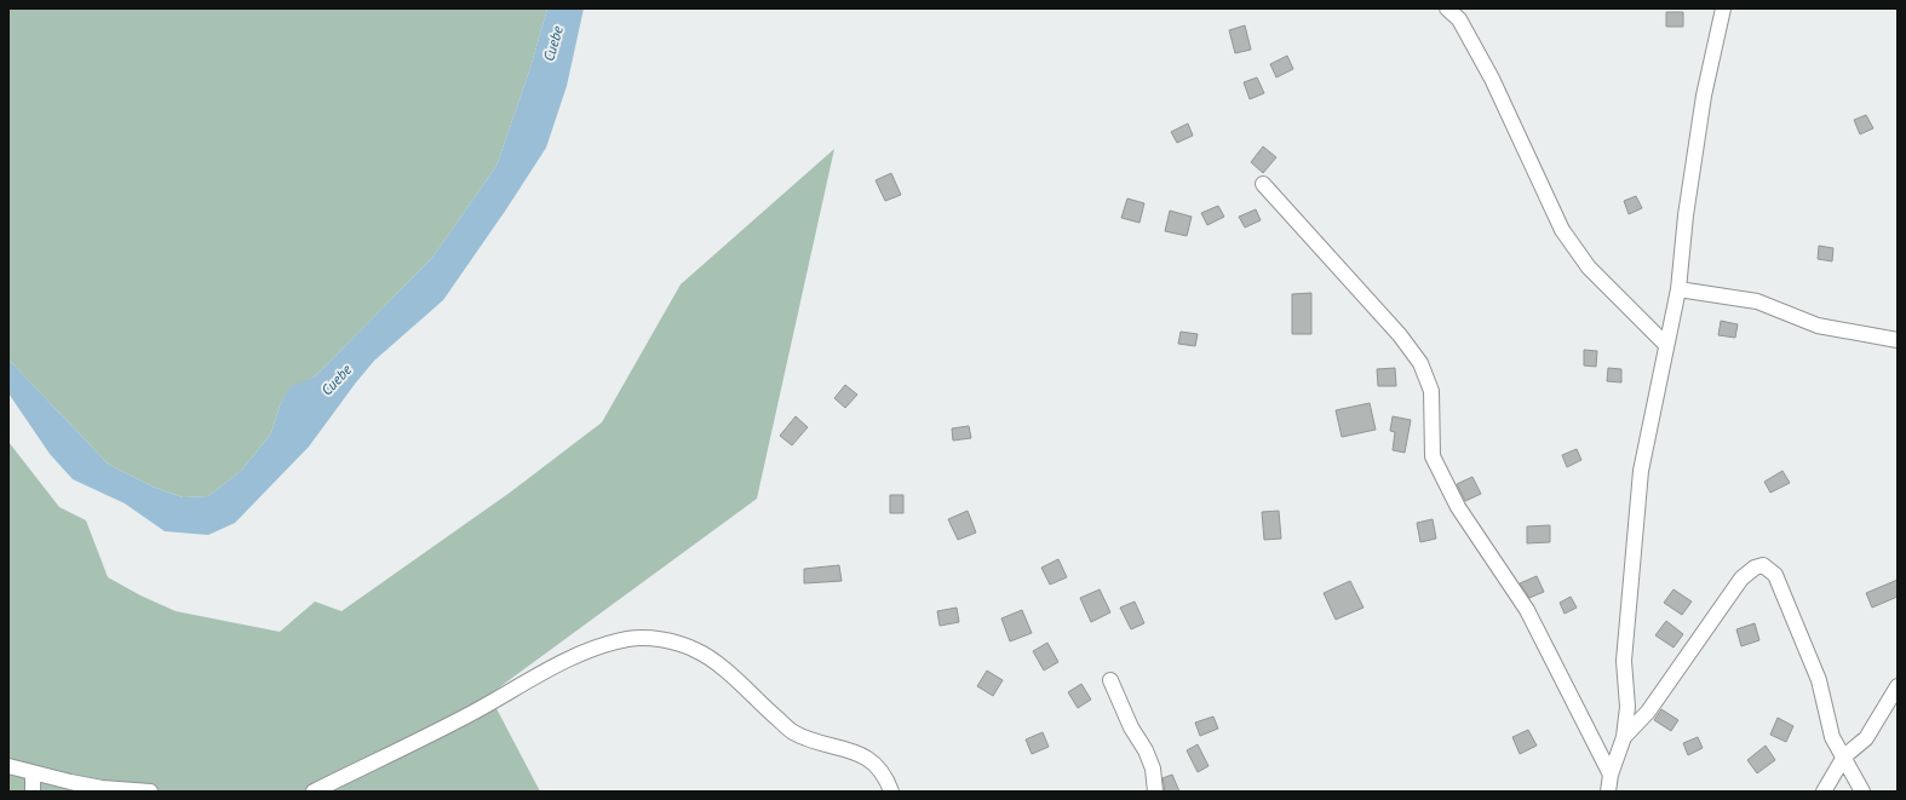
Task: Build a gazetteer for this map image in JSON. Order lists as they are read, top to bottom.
{
  "water": ["Cuebe"]
}
